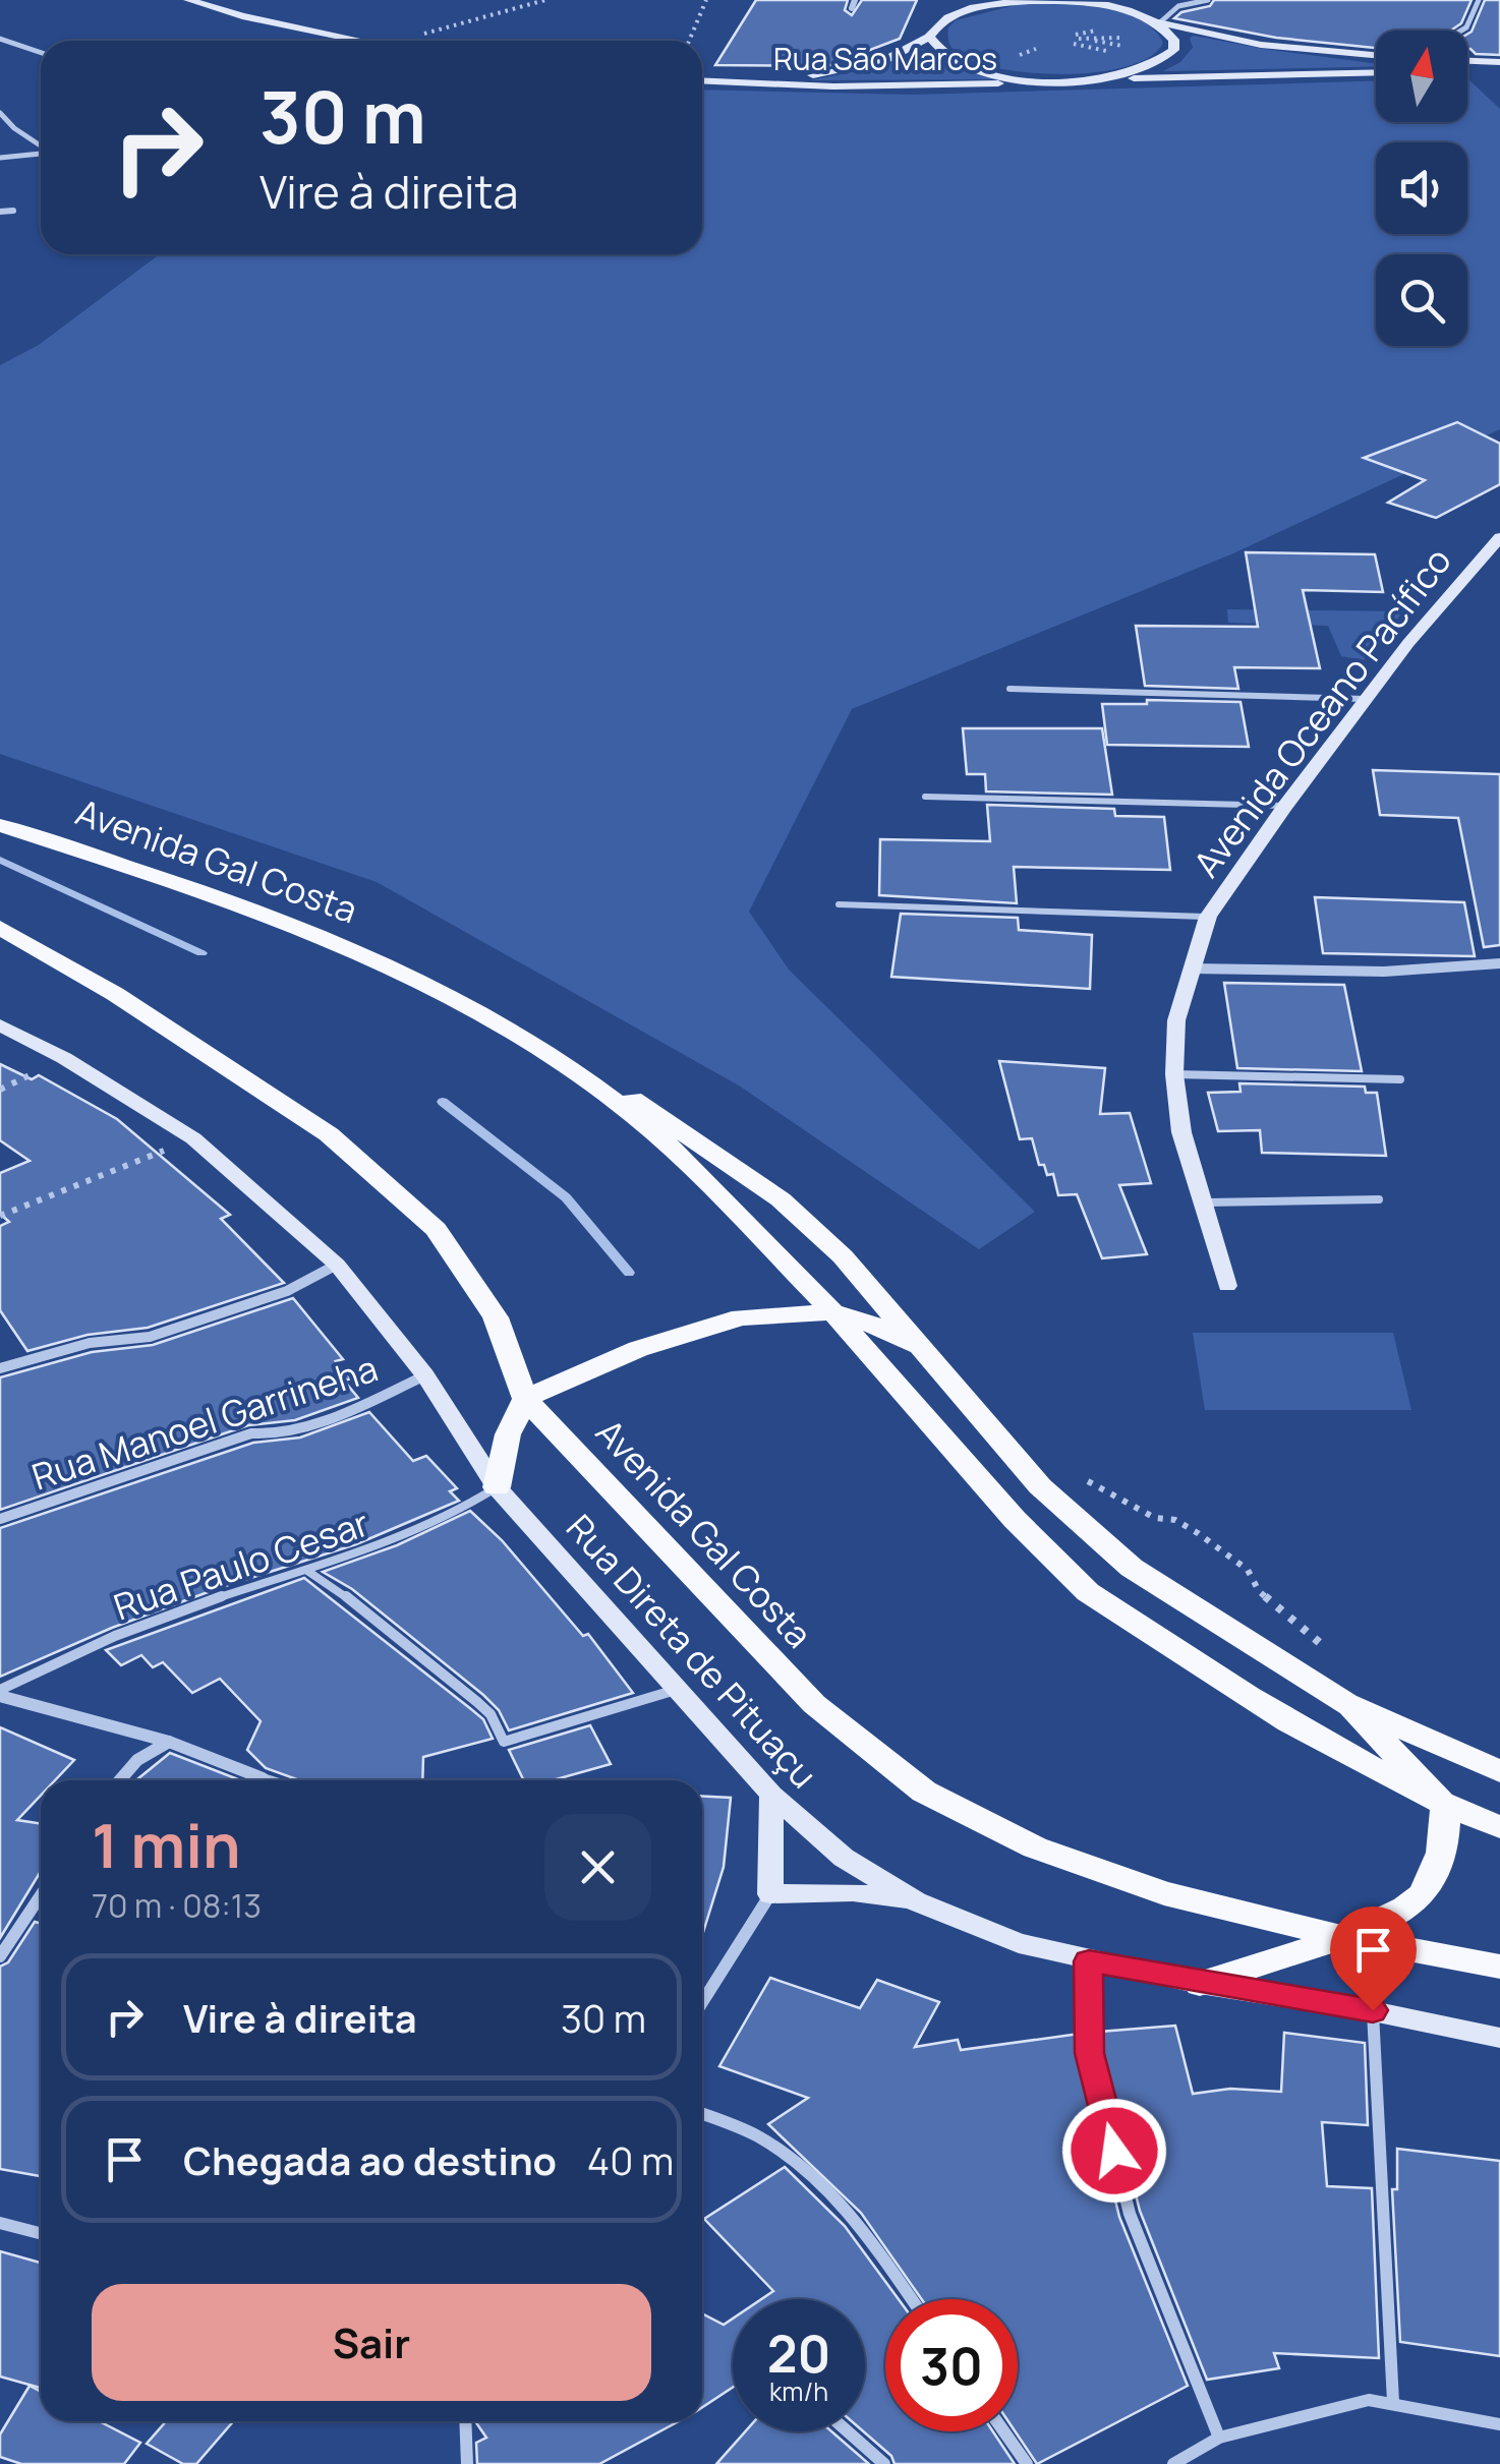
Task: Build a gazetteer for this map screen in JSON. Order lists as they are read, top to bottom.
{
  "streets": {
    "main road": [
      "Rua São Marcos",
      "Avenida Oceano Pacífico",
      "Avenida Gal Costa",
      "Rua Direta de Pituaçu"
    ],
    "street": ["Rua Manoel Garrineha"],
    "lane": ["Rua Paulo Cesar"]
  },
  "crossings": [
    ["Rua Manoel Garrineha", "Rua Direta de Pituaçu"],
    ["Rua Paulo Cesar", "Rua Direta de Pituaçu"]
  ],
  "north": "top",
  "page": {
    "turn": ["30 m", "Vire à direita"],
    "heading": ["1 min", "70 m · 08:13"],
    "list": [
      {
        "name": "Vire à direita",
        "value": "30 m"
      },
      {
        "name": "Chegada ao destino",
        "value": "40 m"
      }
    ],
    "buttons": "Sair",
    "speed": "20 km/h",
    "limit": "30"
  }
}
